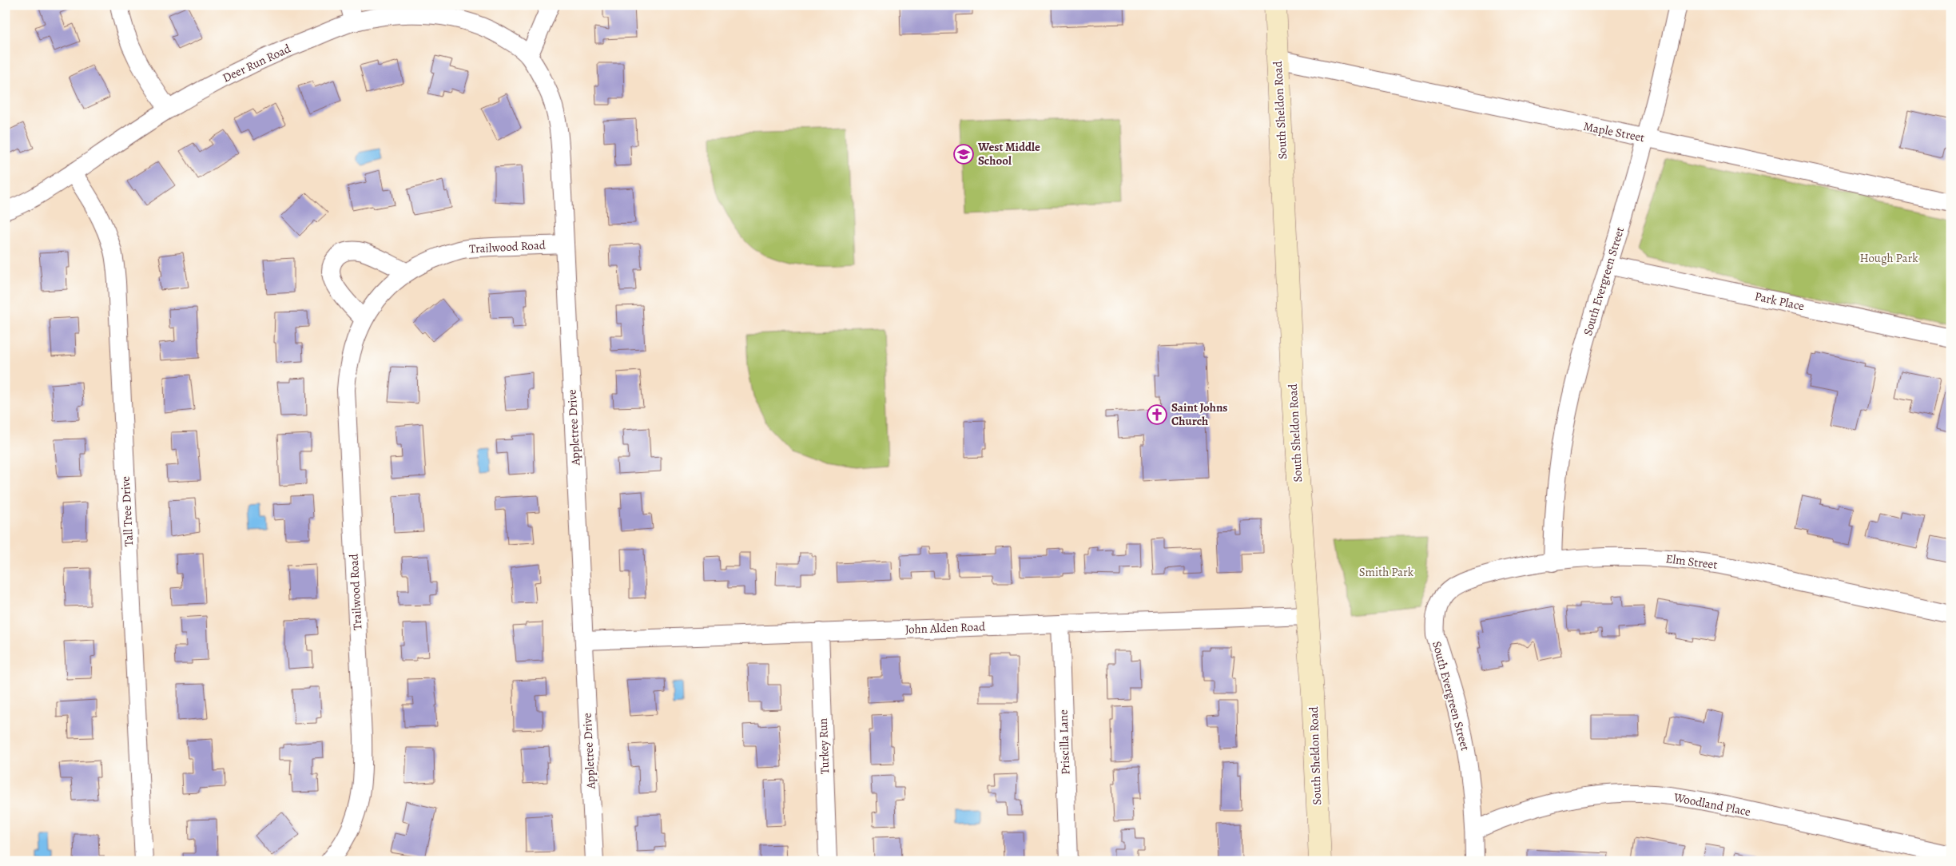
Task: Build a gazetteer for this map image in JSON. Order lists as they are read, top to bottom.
{
  "streets": {
    "main road": ["South Sheldon Road"],
    "street": [
      "Deer Run Road",
      "Maple Street",
      "Trailwood Road",
      "South Evergreen Street",
      "Park Place",
      "Appletree Drive",
      "Tall Tree Drive",
      "Elm Street",
      "John Alden Road",
      "Priscilla Lane",
      "Turkey Run",
      "Woodland Place"
    ]
  },
  "crossings": [
    ["Deer Run Road", "Appletree Drive"],
    ["Deer Run Road", "Tall Tree Drive"],
    ["South Sheldon Road", "Maple Street"],
    ["South Sheldon Road", "John Alden Road"],
    ["Maple Street", "South Evergreen Street"],
    ["Trailwood Road", "Appletree Drive"],
    ["South Evergreen Street", "Park Place"],
    ["South Evergreen Street", "Elm Street"],
    ["South Evergreen Street", "Woodland Place"],
    ["Appletree Drive", "John Alden Road"],
    ["John Alden Road", "Priscilla Lane"],
    ["John Alden Road", "Turkey Run"]
  ],
  "parks": ["Hough Park", "Smith Park"],
  "places": {
    "school or university": ["West Middle School"],
    "church": ["Saint Johns Church"]
  }
}
